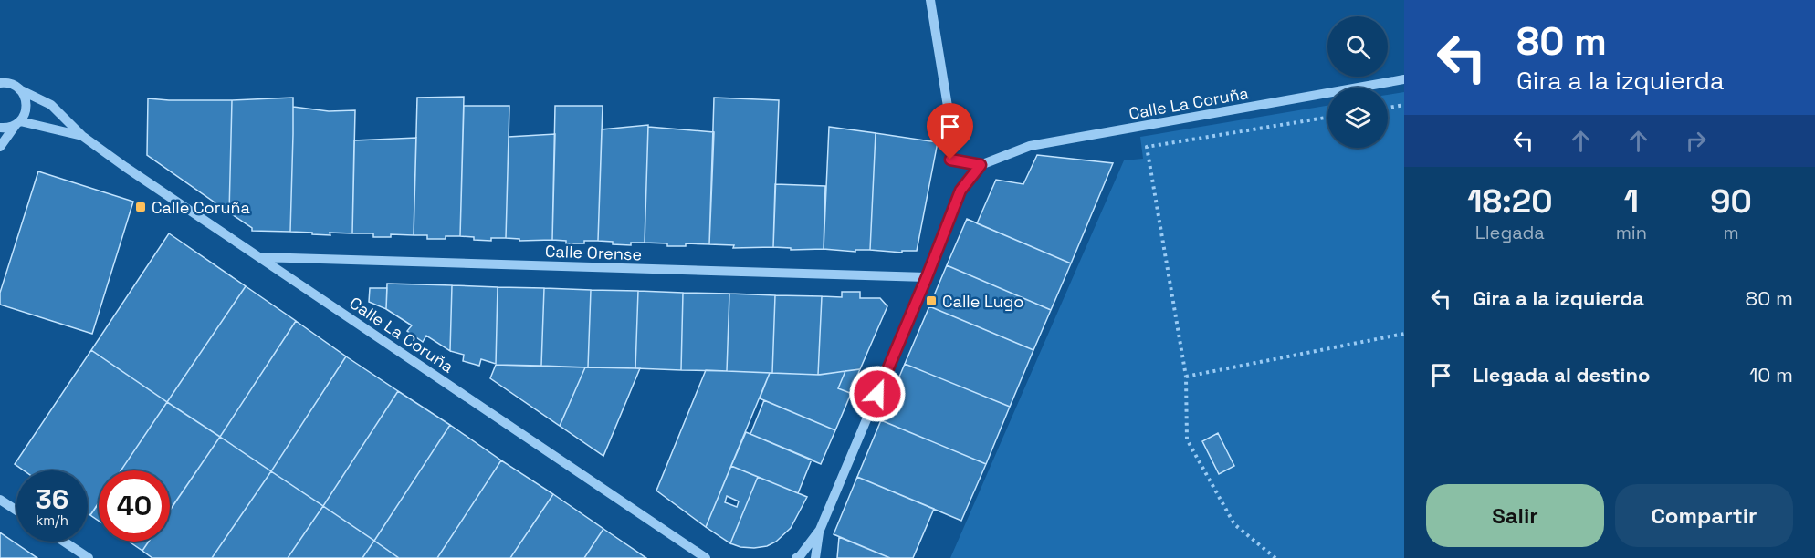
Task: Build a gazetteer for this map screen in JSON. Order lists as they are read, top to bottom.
{
  "streets": {
    "street": ["Calle La Coruña", "Calle Orense"]
  },
  "crossings": [
    ["Calle La Coruña", "Calle Orense"]
  ],
  "places": {
    "transit": ["Calle Coruña", "Calle Lugo"]
  },
  "page": {
    "turn": ["80 m", "Gira a la izquierda"],
    "eta": [
      "18:20",
      "Llegada",
      "1",
      "min",
      "90",
      "m"
    ],
    "list": [
      {
        "name": "Gira a la izquierda",
        "value": "80 m"
      },
      {
        "name": "Llegada al destino",
        "value": "10 m"
      }
    ],
    "speed": "36 km/h",
    "limit": "40",
    "buttons": ["Salir", "Compartir"]
  }
}
